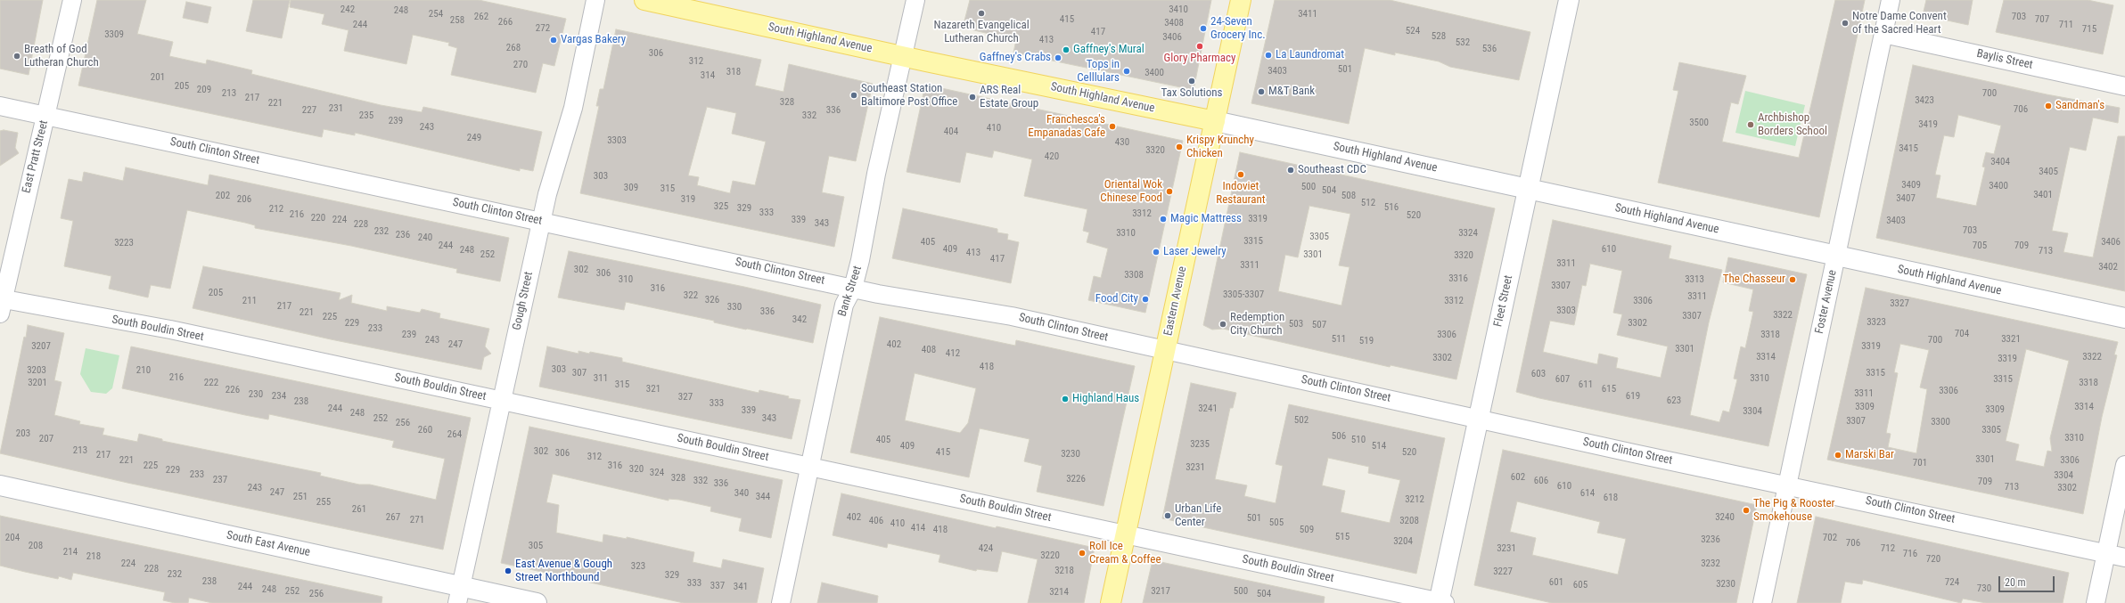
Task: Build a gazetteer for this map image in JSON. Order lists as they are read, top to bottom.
{
  "streets": {
    "main road": ["South Highland Avenue", "Eastern Avenue"],
    "street": [
      "Baylis Street",
      "South Clinton Street",
      "East Pratt Street",
      "Bank Street",
      "Gough Street",
      "Fleet Street",
      "Foster Avenue",
      "South Bouldin Street",
      "South East Avenue"
    ]
  },
  "crossings": [
    ["South Highland Avenue", "Bank Street"],
    ["South Highland Avenue", "Eastern Avenue"],
    ["South Highland Avenue", "Fleet Street"],
    ["South Highland Avenue", "Foster Avenue"],
    ["Baylis Street", "Foster Avenue"],
    ["South Clinton Street", "East Pratt Street"],
    ["South Clinton Street", "Bank Street"],
    ["South Clinton Street", "Gough Street"],
    ["South Clinton Street", "Eastern Avenue"],
    ["South Clinton Street", "Fleet Street"],
    ["South Clinton Street", "Foster Avenue"],
    ["East Pratt Street", "South Bouldin Street"],
    ["Bank Street", "South Bouldin Street"],
    ["Gough Street", "South Bouldin Street"],
    ["Gough Street", "South East Avenue"],
    ["Eastern Avenue", "South Bouldin Street"],
    ["Fleet Street", "South Bouldin Street"]
  ],
  "places": [
    "Nazareth Evangelical Lutheran Church",
    "Notre Dame Convent of the Sacred Heart",
    "24-Seven Grocery Inc.",
    "Vargas Bakery",
    "Glory Pharmacy",
    "Gaffney's Mural",
    "La Laundromat",
    "Breath of God Lutheran Church",
    "Gaffney's Crabs",
    "Tops in Celllulars",
    "Tax Solutions",
    "M&T Bank",
    "Southeast Station Baltimore Post Office",
    "ARS Real Estate Group",
    "Sandman's",
    "Archbishop Borders School",
    "Franchesca's Empanadas Cafe",
    "Krispy Krunchy Chicken",
    "Southeast CDC",
    "Indoviet Restaurant",
    "Oriental Wok Chinese Food",
    "Magic Mattress",
    "Laser Jewelry",
    "The Chasseur",
    "Food City",
    "Redemption City Church",
    "Highland Haus",
    "Marski Bar",
    "The Pig & Rooster Smokehouse",
    "Urban Life Center",
    "Roll Ice Cream & Coffee",
    "East Avenue & Gough Street Northbound"
  ],
  "house_numbers": [
    "242",
    "3410",
    "248",
    "254",
    "3411",
    "262",
    "703",
    "415",
    "707",
    "258",
    "266",
    "3408",
    "244",
    "711",
    "272",
    "715",
    "524",
    "417",
    "3309",
    "528",
    "3406",
    "413",
    "532",
    "268",
    "536",
    "306",
    "312",
    "270",
    "501",
    "3403",
    "318",
    "3400",
    "314",
    "201",
    "205",
    "209",
    "213",
    "700",
    "217",
    "3423",
    "328",
    "221",
    "231",
    "706",
    "227",
    "336",
    "235",
    "332",
    "239",
    "3500",
    "3419",
    "243",
    "410",
    "404",
    "249",
    "3303",
    "430",
    "3415",
    "3320",
    "420",
    "3404",
    "3405",
    "303",
    "3409",
    "3400",
    "500",
    "309",
    "315",
    "504",
    "3401",
    "202",
    "508",
    "3407",
    "206",
    "319",
    "512",
    "325",
    "516",
    "329",
    "212",
    "333",
    "3312",
    "216",
    "520",
    "220",
    "3319",
    "224",
    "339",
    "3403",
    "343",
    "228",
    "703",
    "232",
    "3310",
    "3324",
    "236",
    "3305",
    "240",
    "3315",
    "405",
    "3406",
    "3223",
    "244",
    "705",
    "709",
    "409",
    "610",
    "248",
    "713",
    "413",
    "252",
    "3301",
    "3320",
    "417",
    "3311",
    "3311",
    "3402",
    "302",
    "306",
    "3308",
    "3316",
    "310",
    "3313",
    "3307",
    "316",
    "205",
    "3305-3307",
    "322",
    "3311",
    "326",
    "211",
    "3312",
    "3306",
    "3327",
    "217",
    "330",
    "3303",
    "336",
    "221",
    "3322",
    "3307",
    "225",
    "342",
    "3323",
    "229",
    "3302",
    "503",
    "507",
    "233",
    "704",
    "239",
    "3306",
    "3318",
    "511",
    "3321",
    "243",
    "700",
    "519",
    "247",
    "402",
    "3207",
    "3319",
    "3301",
    "408",
    "412",
    "3314",
    "3322",
    "3302",
    "3319",
    "418",
    "303",
    "3203",
    "210",
    "307",
    "3315",
    "603",
    "216",
    "311",
    "3310",
    "607",
    "3315",
    "3201",
    "222",
    "3318",
    "315",
    "611",
    "321",
    "615",
    "226",
    "3306",
    "3311",
    "230",
    "234",
    "619",
    "327",
    "623",
    "238",
    "333",
    "3309",
    "3314",
    "244",
    "3241",
    "3309",
    "339",
    "3304",
    "248",
    "252",
    "343",
    "502",
    "3307",
    "3300",
    "256",
    "260",
    "3305",
    "203",
    "264",
    "506",
    "3310",
    "207",
    "405",
    "510",
    "3235",
    "409",
    "514",
    "213",
    "302",
    "415",
    "520",
    "306",
    "3230",
    "217",
    "312",
    "3301",
    "221",
    "3306",
    "701",
    "225",
    "316",
    "3231",
    "320",
    "229",
    "324",
    "233",
    "3304",
    "602",
    "328",
    "3226",
    "237",
    "332",
    "606",
    "709",
    "336",
    "610",
    "713",
    "243",
    "3302",
    "247",
    "340",
    "614",
    "251",
    "344",
    "618",
    "3212",
    "255",
    "261",
    "267",
    "402",
    "3240",
    "501",
    "271",
    "406",
    "3208",
    "505",
    "410",
    "414",
    "418",
    "509",
    "515",
    "204",
    "702",
    "3236",
    "3204",
    "706",
    "208",
    "305",
    "424",
    "3231",
    "712",
    "214",
    "716",
    "3220",
    "218",
    "720",
    "224",
    "3232",
    "323",
    "228",
    "3218",
    "3227",
    "232",
    "329",
    "238",
    "601",
    "724",
    "333",
    "3230",
    "605",
    "337",
    "244",
    "341",
    "730",
    "248",
    "252",
    "3217",
    "500",
    "3214",
    "256",
    "504"
  ],
  "scale_bar": "20 m"
}
